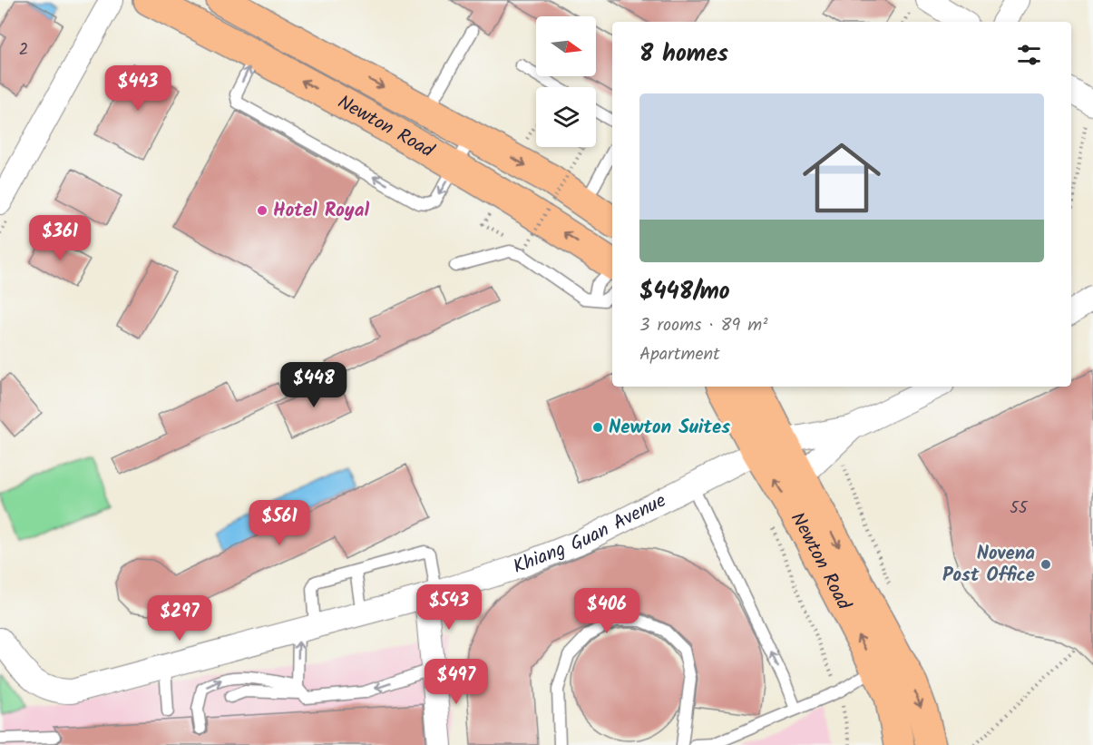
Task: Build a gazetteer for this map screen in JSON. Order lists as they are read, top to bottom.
{
  "streets": {
    "main road": ["Newton Road"],
    "street": ["Khiang Guan Avenue"]
  },
  "crossings": [
    ["Newton Road", "Khiang Guan Avenue"]
  ],
  "places": ["Hotel Royal", "Newton Suites", "Novena Post Office"],
  "house_numbers": ["2", "55"],
  "north": "right",
  "page": {
    "heading": "8 homes",
    "price": [
      "$443",
      "$361",
      "$448",
      "$561",
      "$543",
      "$406",
      "$297",
      "$497"
    ],
    "list": [
      {
        "name": "$448/mo",
        "note": "3 rooms · 89 m² · Apartment"
      }
    ]
  }
}
